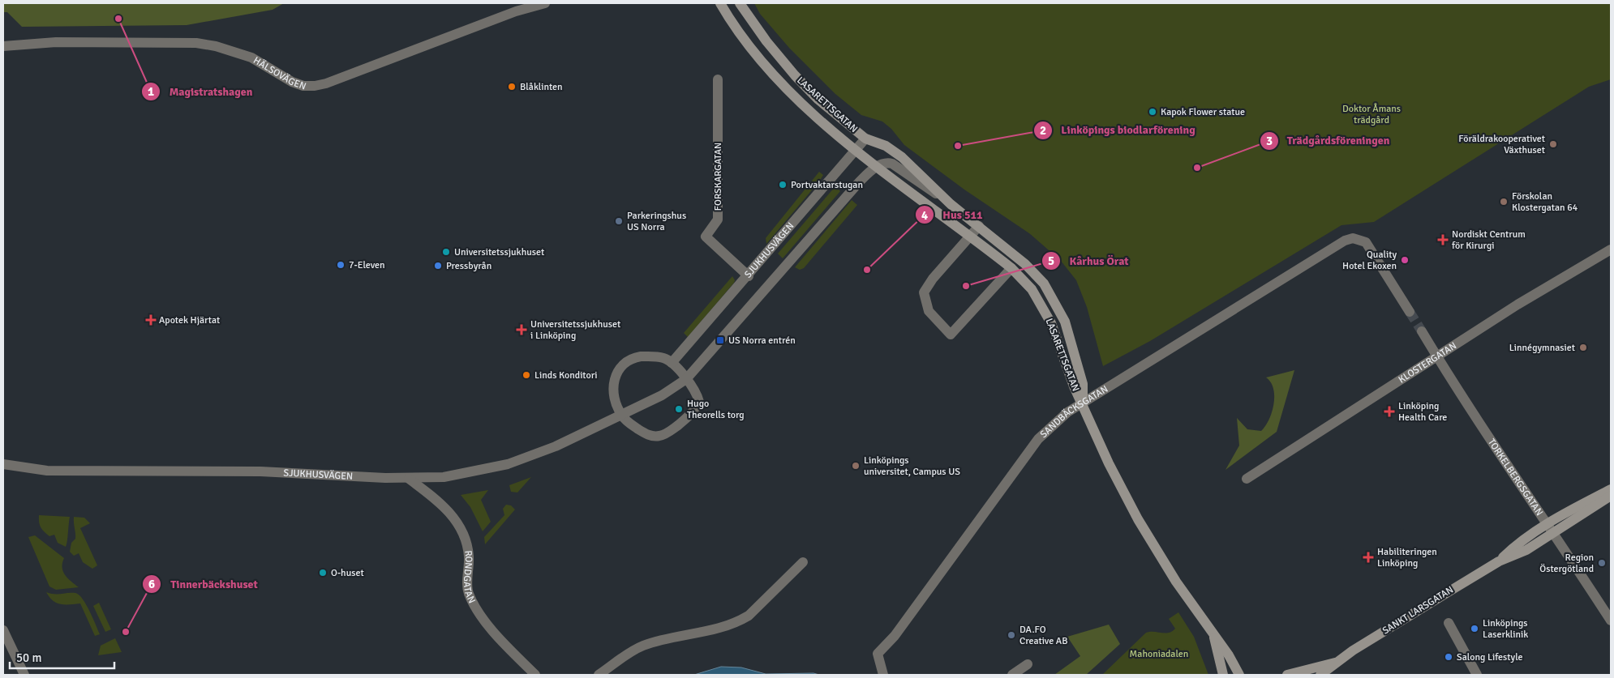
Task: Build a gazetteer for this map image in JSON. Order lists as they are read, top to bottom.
{
  "streets": {
    "main road": ["LASARETTSGATAN", "SANKT LARSGATAN"],
    "street": [
      "HÄLSOVÄGEN",
      "FORSKARGATAN",
      "SJUKHUSVÄGEN",
      "KLOSTERGATAN",
      "SANDBÄCKSGATAN",
      "TORKELBERGSGATAN",
      "RONDGATAN"
    ]
  },
  "crossings": [
    ["LASARETTSGATAN", "SJUKHUSVÄGEN"],
    ["LASARETTSGATAN", "SANDBÄCKSGATAN"],
    ["FORSKARGATAN", "SJUKHUSVÄGEN"],
    ["SJUKHUSVÄGEN", "RONDGATAN"],
    ["KLOSTERGATAN", "TORKELBERGSGATAN"],
    ["TORKELBERGSGATAN", "SANKT LARSGATAN"]
  ],
  "parks": ["Doktor Åmans trädgård", "Mahoniadalen"],
  "places": {
    "other": [
      "Magistratshagen",
      "Blåklinten",
      "Kapok Flower statue",
      "Föräldrakooperativet Växthuset",
      "Linköpings biodlarförening",
      "Trädgårdsföreningen",
      "Portvaktarstugan",
      "Förskolan Klostergatan 64",
      "Parkeringshus US Norra",
      "Universitetssjukhuset",
      "Quality Hotel Ekoxen",
      "7-Eleven",
      "Pressbyrån",
      "Hus 511",
      "Kårhus Örat",
      "Linnégymnasiet",
      "Linds Konditori",
      "Hugo Theorells torg",
      "Linköpings universitet, Campus US",
      "Region Östergötland",
      "O-huset",
      "Linköpings Laserklinik",
      "Tinnerbäckshuset",
      "DA.FO Creative AB",
      "Salong Lifestyle"
    ],
    "health": [
      "Nordiskt Centrum för Kirurgi",
      "Apotek Hjärtat",
      "Universitetssjukhuset i Linköping",
      "Linköping Health Care",
      "Habiliteringen Linköping"
    ],
    "transit": ["US Norra entrén"]
  },
  "scale_bar": "50 m"
}
